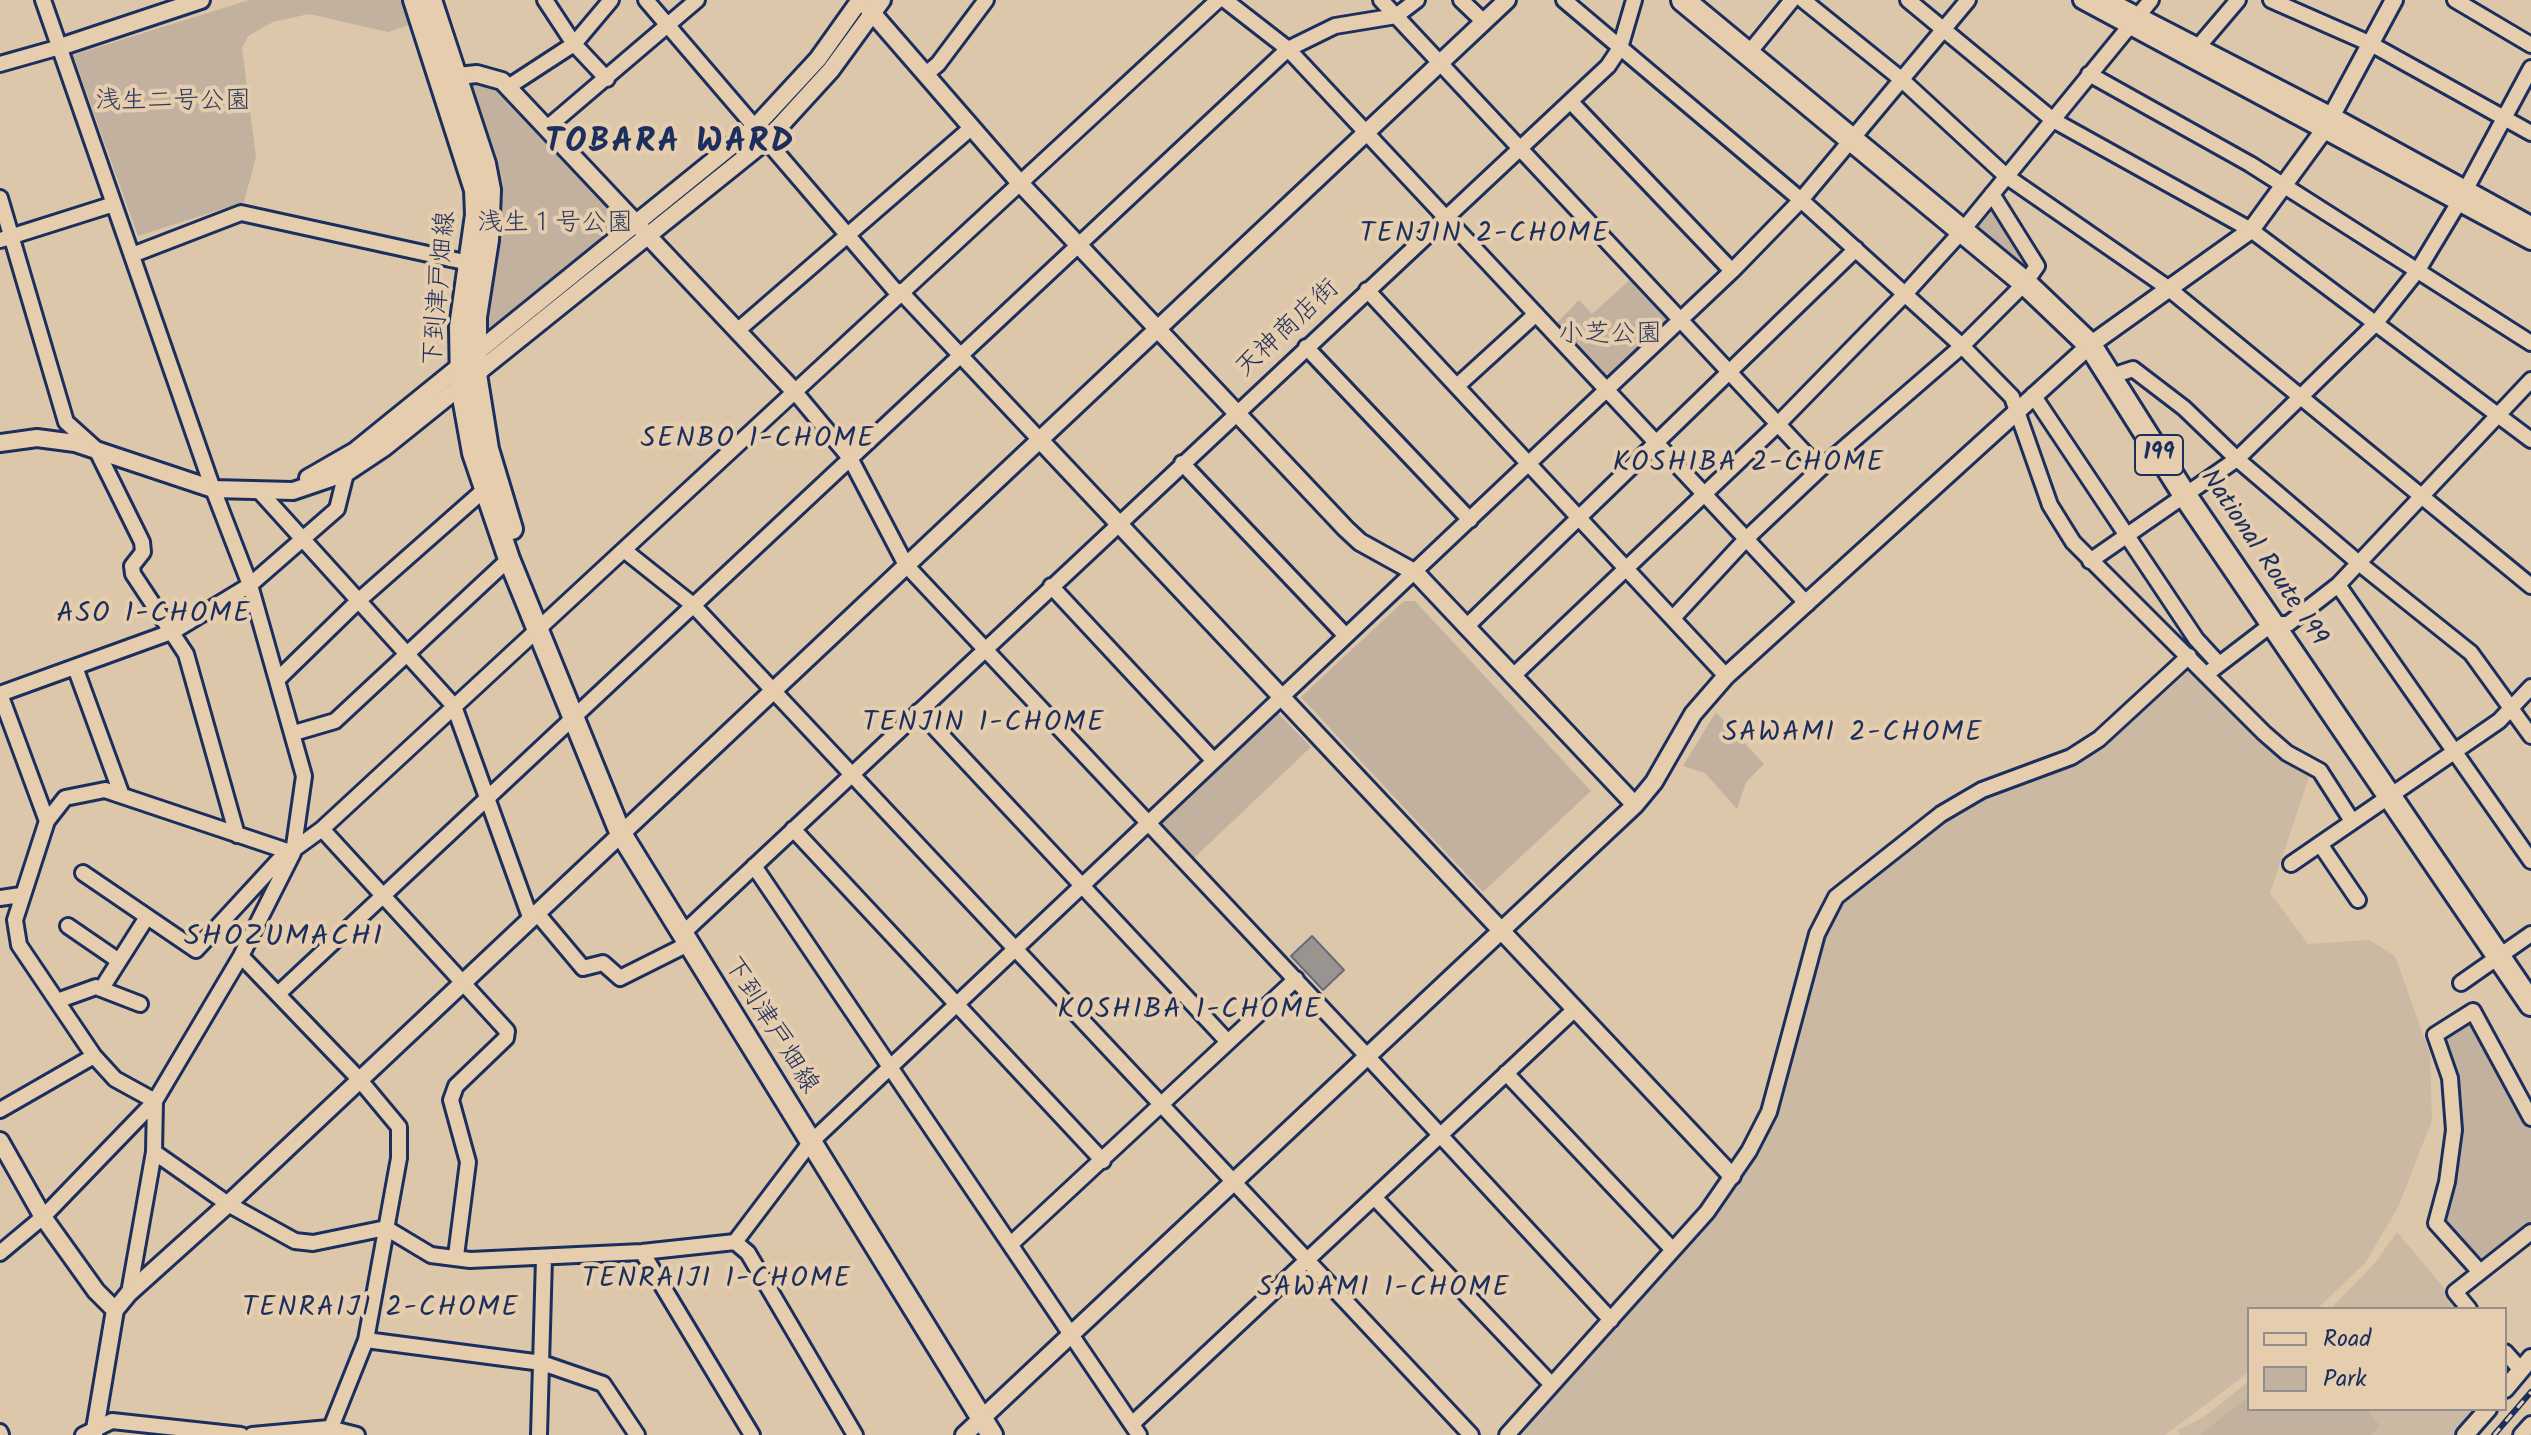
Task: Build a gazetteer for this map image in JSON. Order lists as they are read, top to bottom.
{
  "streets": {
    "highway": ["199", "National Route 199"],
    "main road": ["下到津戸畑線"],
    "street": ["天神商店街"]
  },
  "crossings": [
    ["下到津戸畑線", "天神商店街"]
  ],
  "districts": [
    "TOBARA WARD",
    "TENJIN 2-CHOME",
    "SENBO 1-CHOME",
    "KOSHIBA 2-CHOME",
    "ASO 1-CHOME",
    "TENJIN 1-CHOME",
    "SAWAMI 2-CHOME",
    "SHOZUMACHI",
    "KOSHIBA 1-CHOME",
    "TENRAIJI 1-CHOME",
    "SAWAMI 1-CHOME",
    "TENRAIJI 2-CHOME"
  ],
  "parks": ["浅生二号公園", "浅生１号公園", "小芝公園"],
  "legend": ["Road", "Park"]
}
